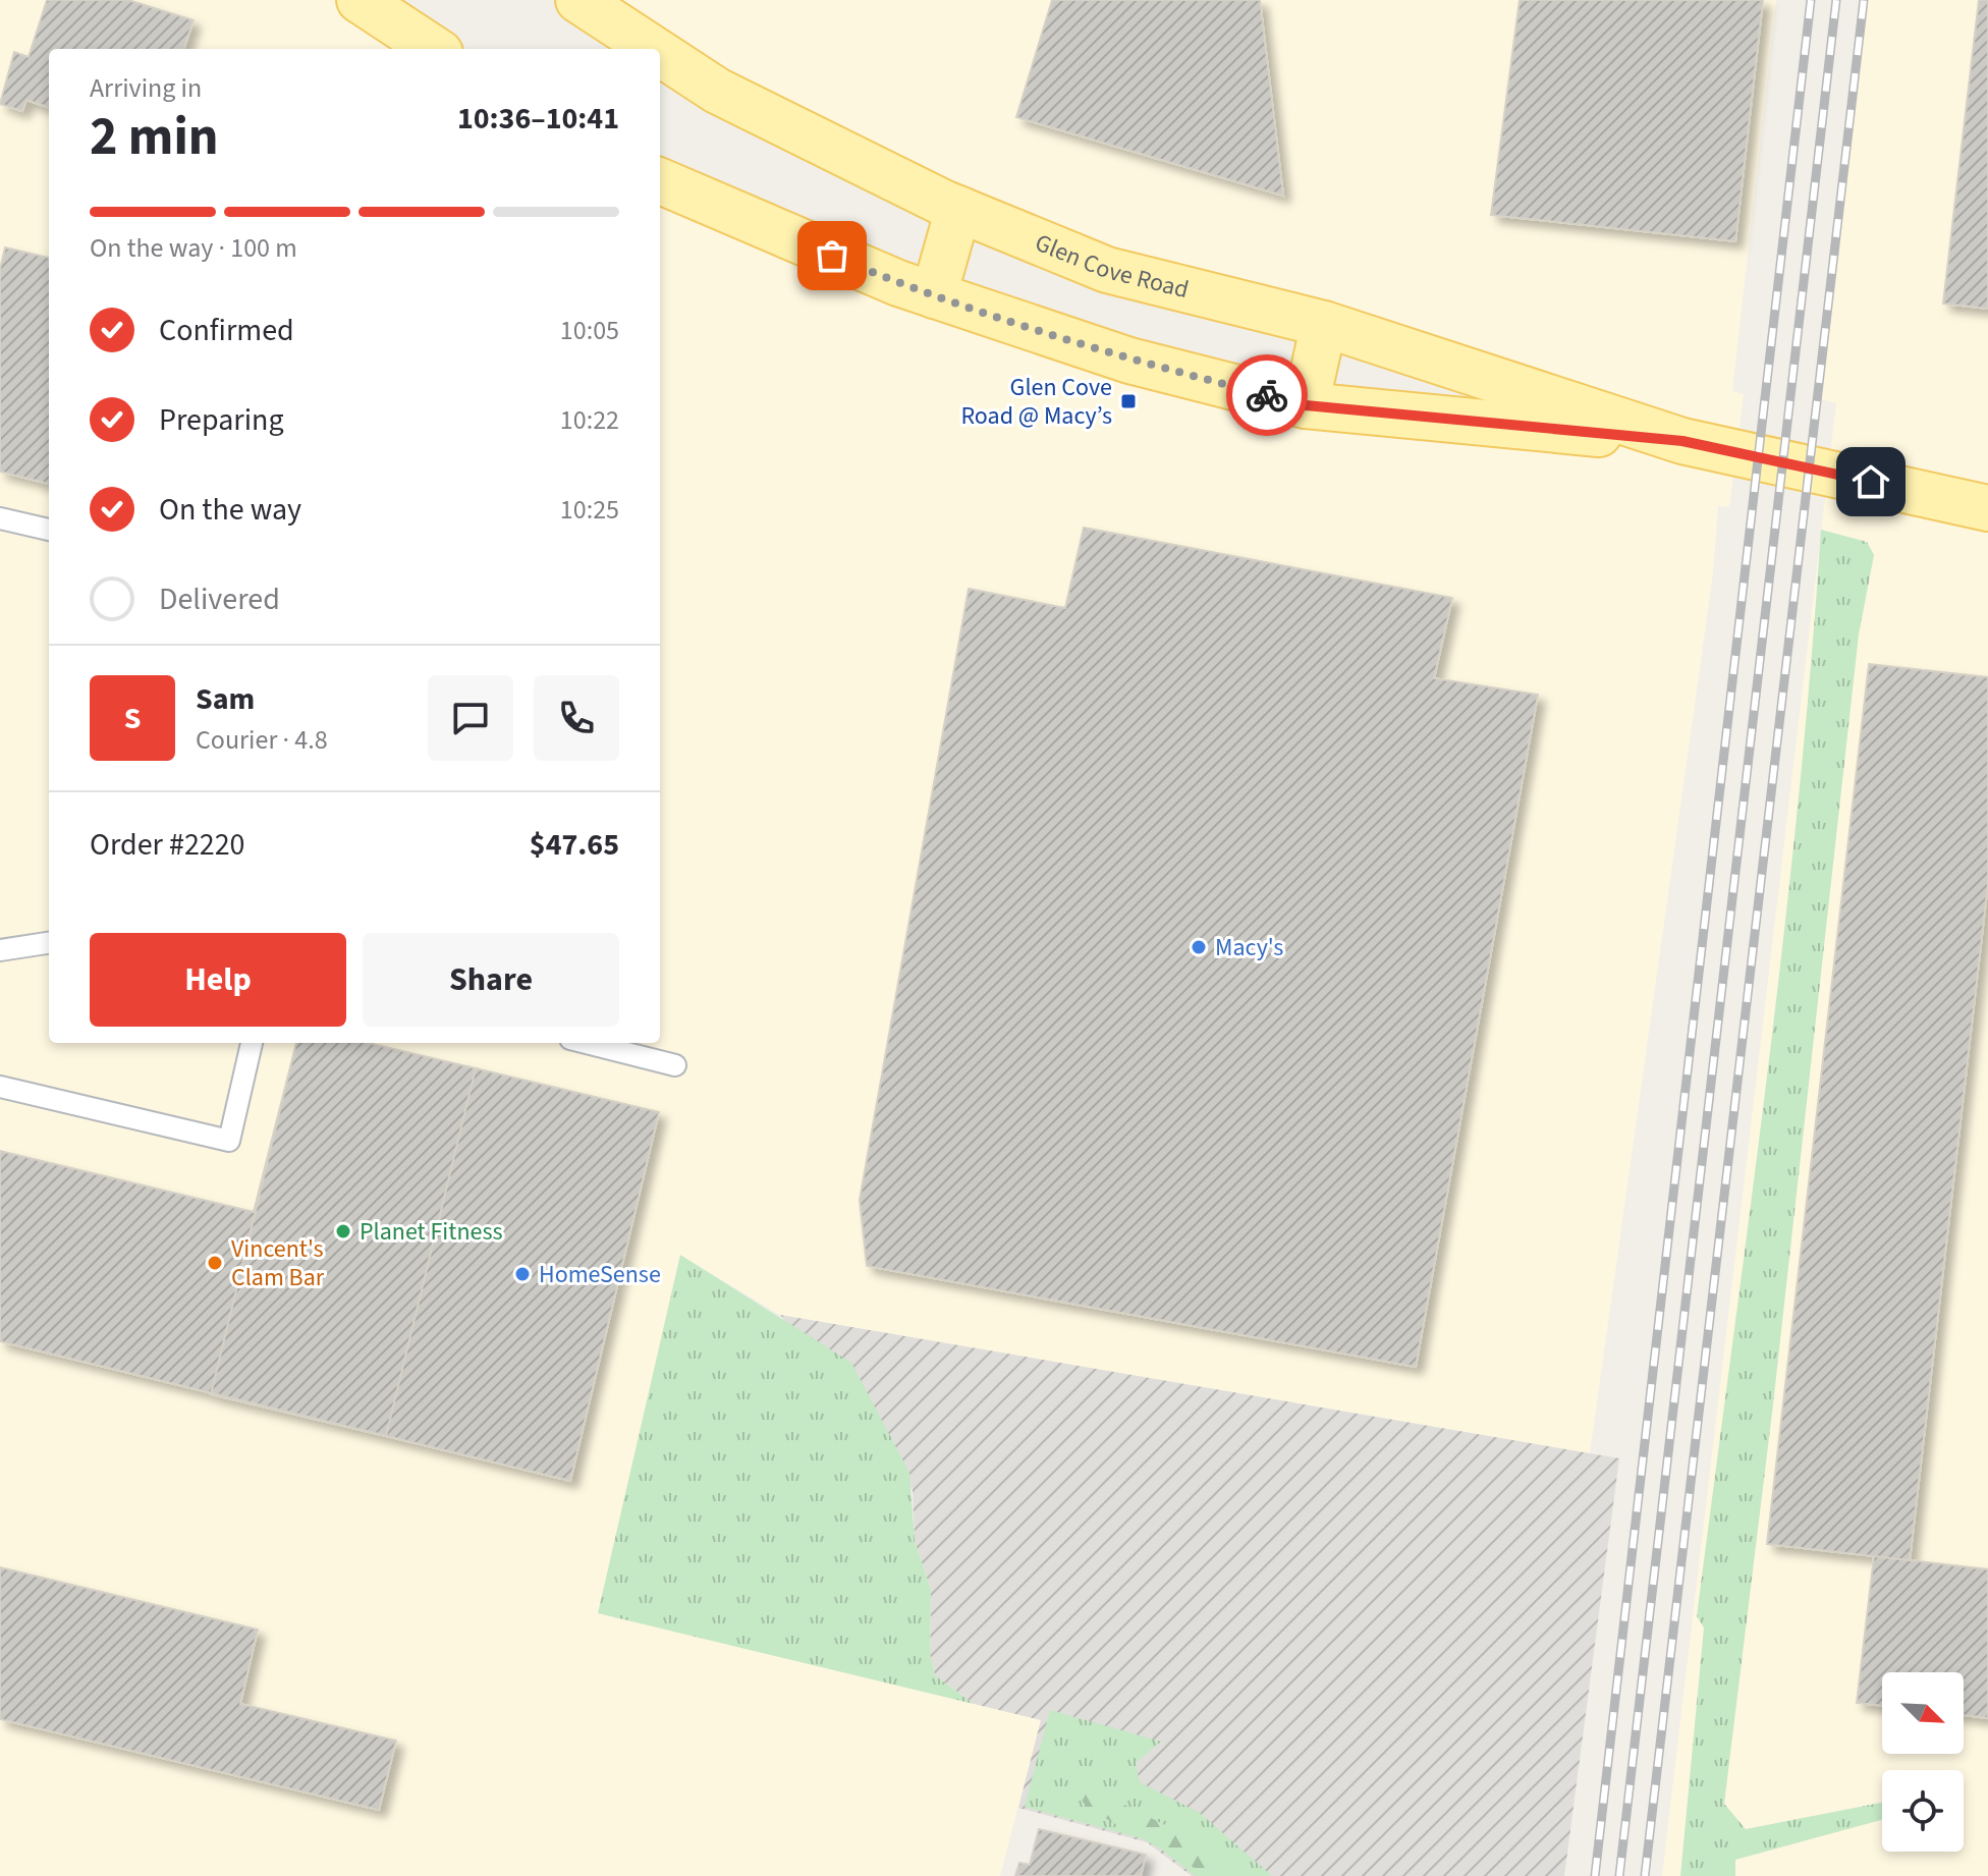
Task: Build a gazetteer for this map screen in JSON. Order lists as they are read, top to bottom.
{
  "streets": {
    "main road": ["Glen Cove Road"]
  },
  "places": {
    "transit": ["Glen Cove Road @ Macy’s"],
    "other": [
      "Macy's",
      "Planet Fitness",
      "Vincent's Clam Bar",
      "HomeSense"
    ]
  },
  "north": "bottom right",
  "page": {
    "heading": ["2 min", "Arriving in", "10:36–10:41"],
    "panel": [
      "Sam",
      "Courier · 4.8",
      "Order #2220",
      "$47.65"
    ],
    "bar": "On the way · 100 m",
    "list": [
      ["Confirmed", "10:05"],
      ["Preparing", "10:22"],
      ["On the way", "10:25"],
      "Delivered"
    ],
    "round": "S",
    "buttons": ["Help", "Share"]
  }
}
